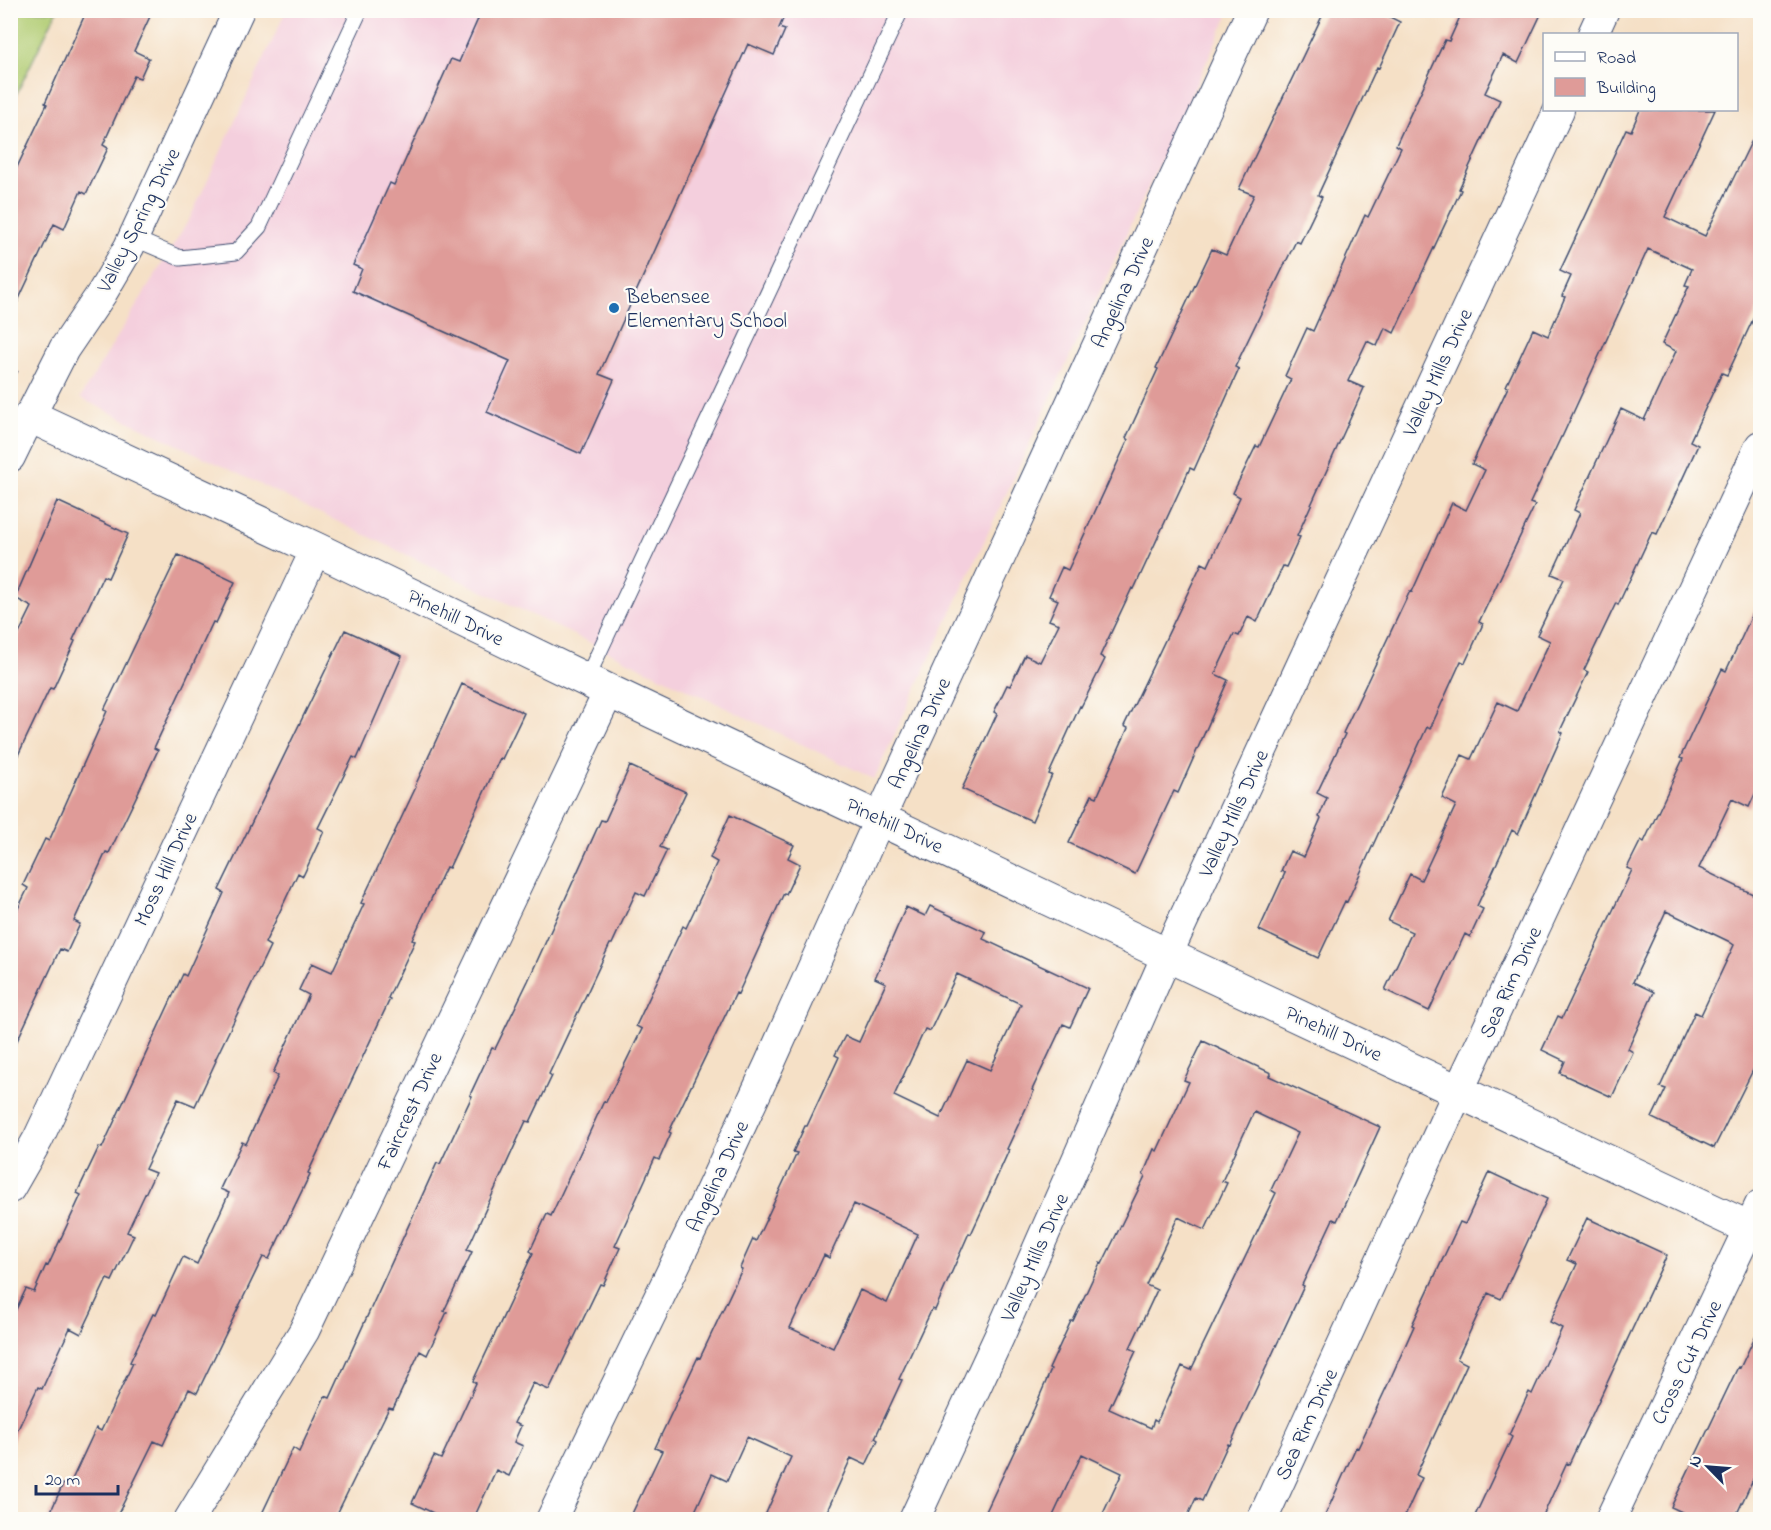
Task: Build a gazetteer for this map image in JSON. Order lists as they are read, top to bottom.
{
  "streets": {
    "street": [
      "Valley Spring Drive",
      "Angelina Drive",
      "Valley Mills Drive",
      "Pinehill Drive",
      "Moss Hill Drive",
      "Sea Rim Drive",
      "Faircrest Drive",
      "Cross Cut Drive"
    ]
  },
  "crossings": [
    ["Valley Spring Drive", "Pinehill Drive"],
    ["Angelina Drive", "Pinehill Drive"],
    ["Valley Mills Drive", "Pinehill Drive"],
    ["Pinehill Drive", "Moss Hill Drive"],
    ["Pinehill Drive", "Sea Rim Drive"],
    ["Pinehill Drive", "Faircrest Drive"],
    ["Pinehill Drive", "Cross Cut Drive"]
  ],
  "places": ["Bebensee Elementary School"],
  "legend": ["Road", "Building"],
  "scale_bar": "20 m",
  "north": "top left"
}
